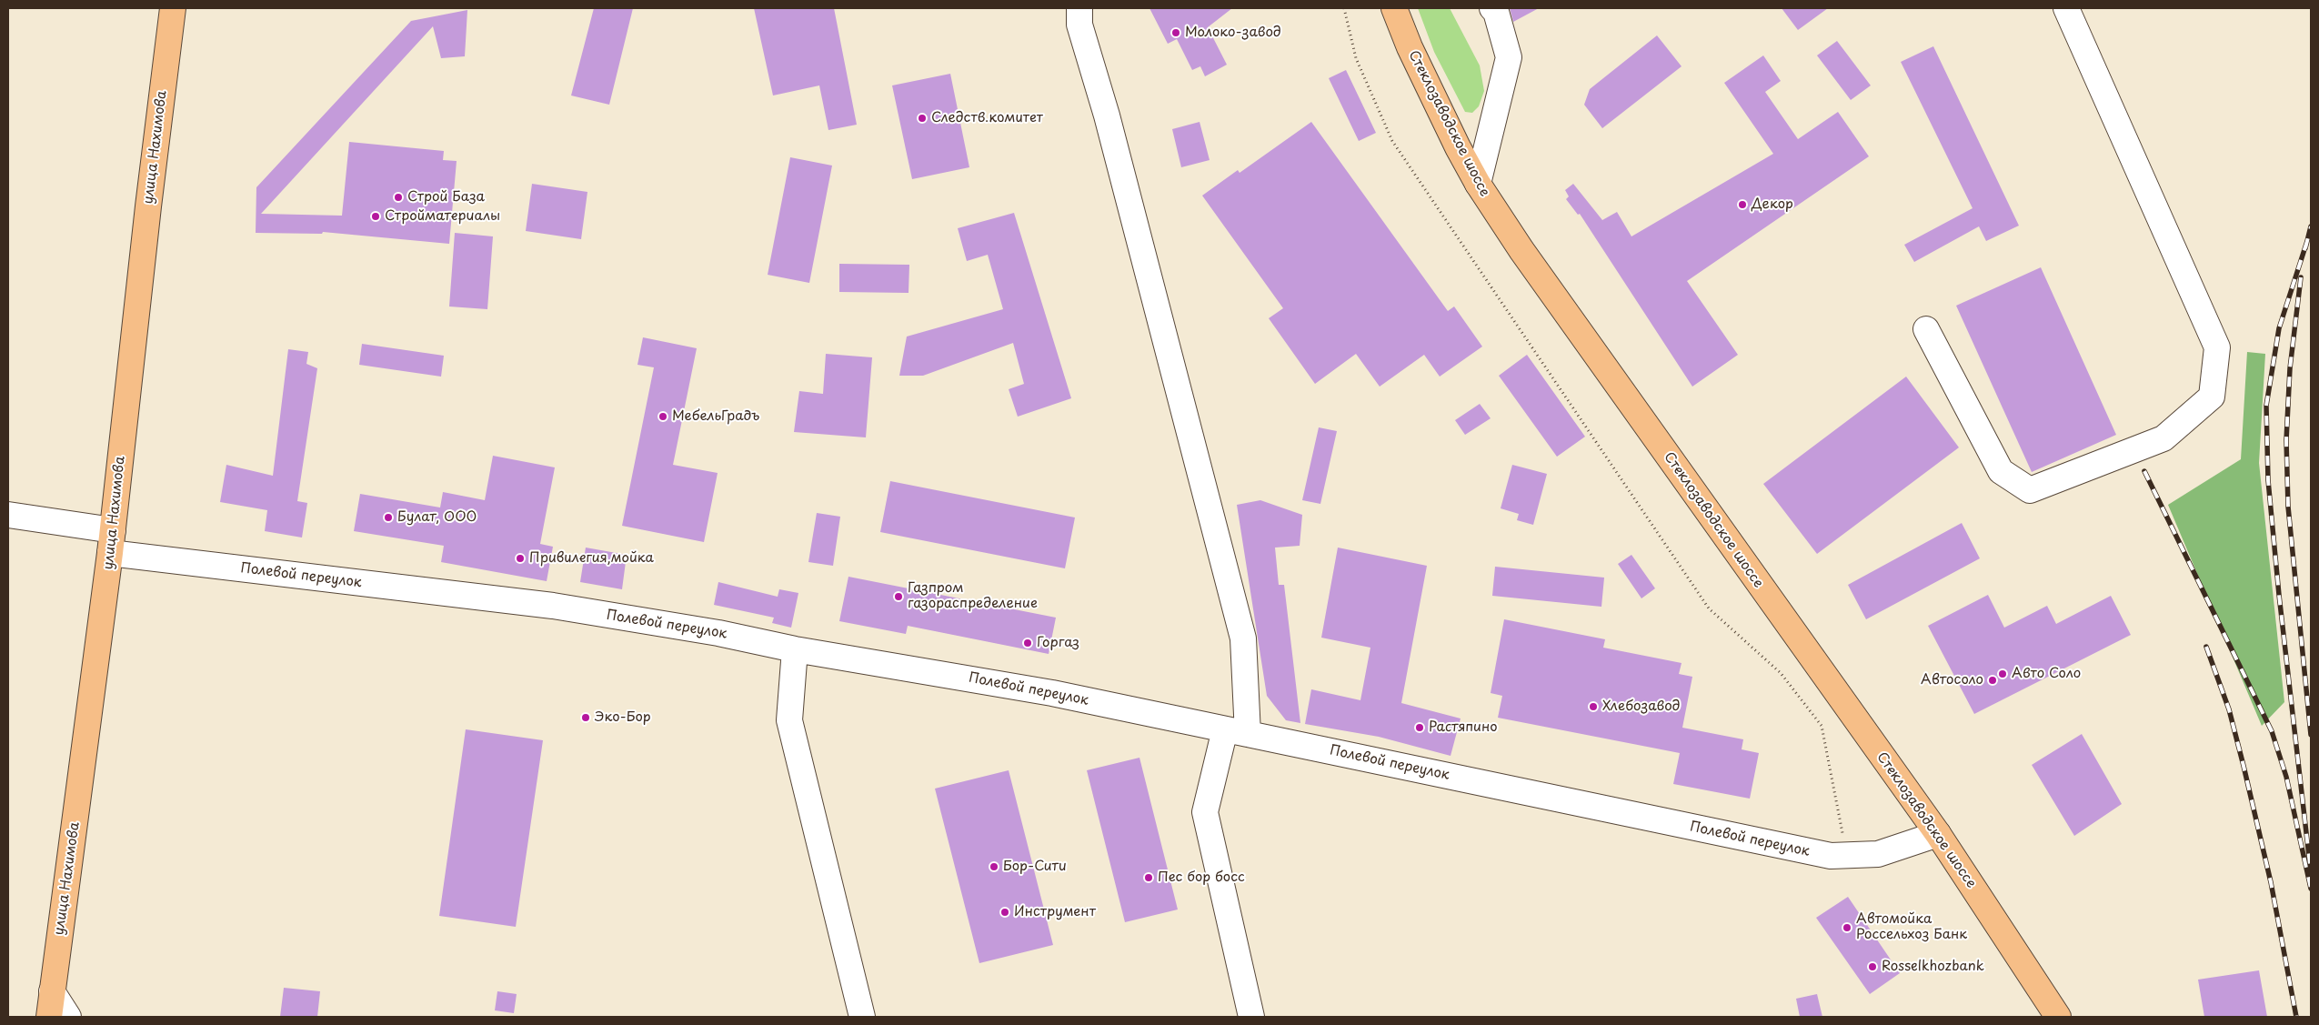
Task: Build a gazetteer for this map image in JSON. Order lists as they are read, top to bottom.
{
  "streets": {
    "main road": ["Стеклозаводское шоссе", "улица Нахимова"],
    "street": ["Полевой переулок"]
  },
  "crossings": [
    ["Стеклозаводское шоссе", "Полевой переулок"],
    ["улица Нахимова", "Полевой переулок"]
  ],
  "places": [
    "Молоко-завод",
    "Следств.комитет",
    "Строй База",
    "Декор",
    "Стройматериалы",
    "МебельГрадъ",
    "Булат, ООО",
    "Привилегия,мойка",
    "Газпром газораспределение",
    "Горгаз",
    "Авто Соло",
    "Автосоло",
    "Хлебозавод",
    "Эко-Бор",
    "Растяпино",
    "Бор-Сити",
    "Пес бор босс",
    "Инструмент",
    "Автомойка Россельхоз Банк",
    "Rosselkhozbank"
  ]
}
